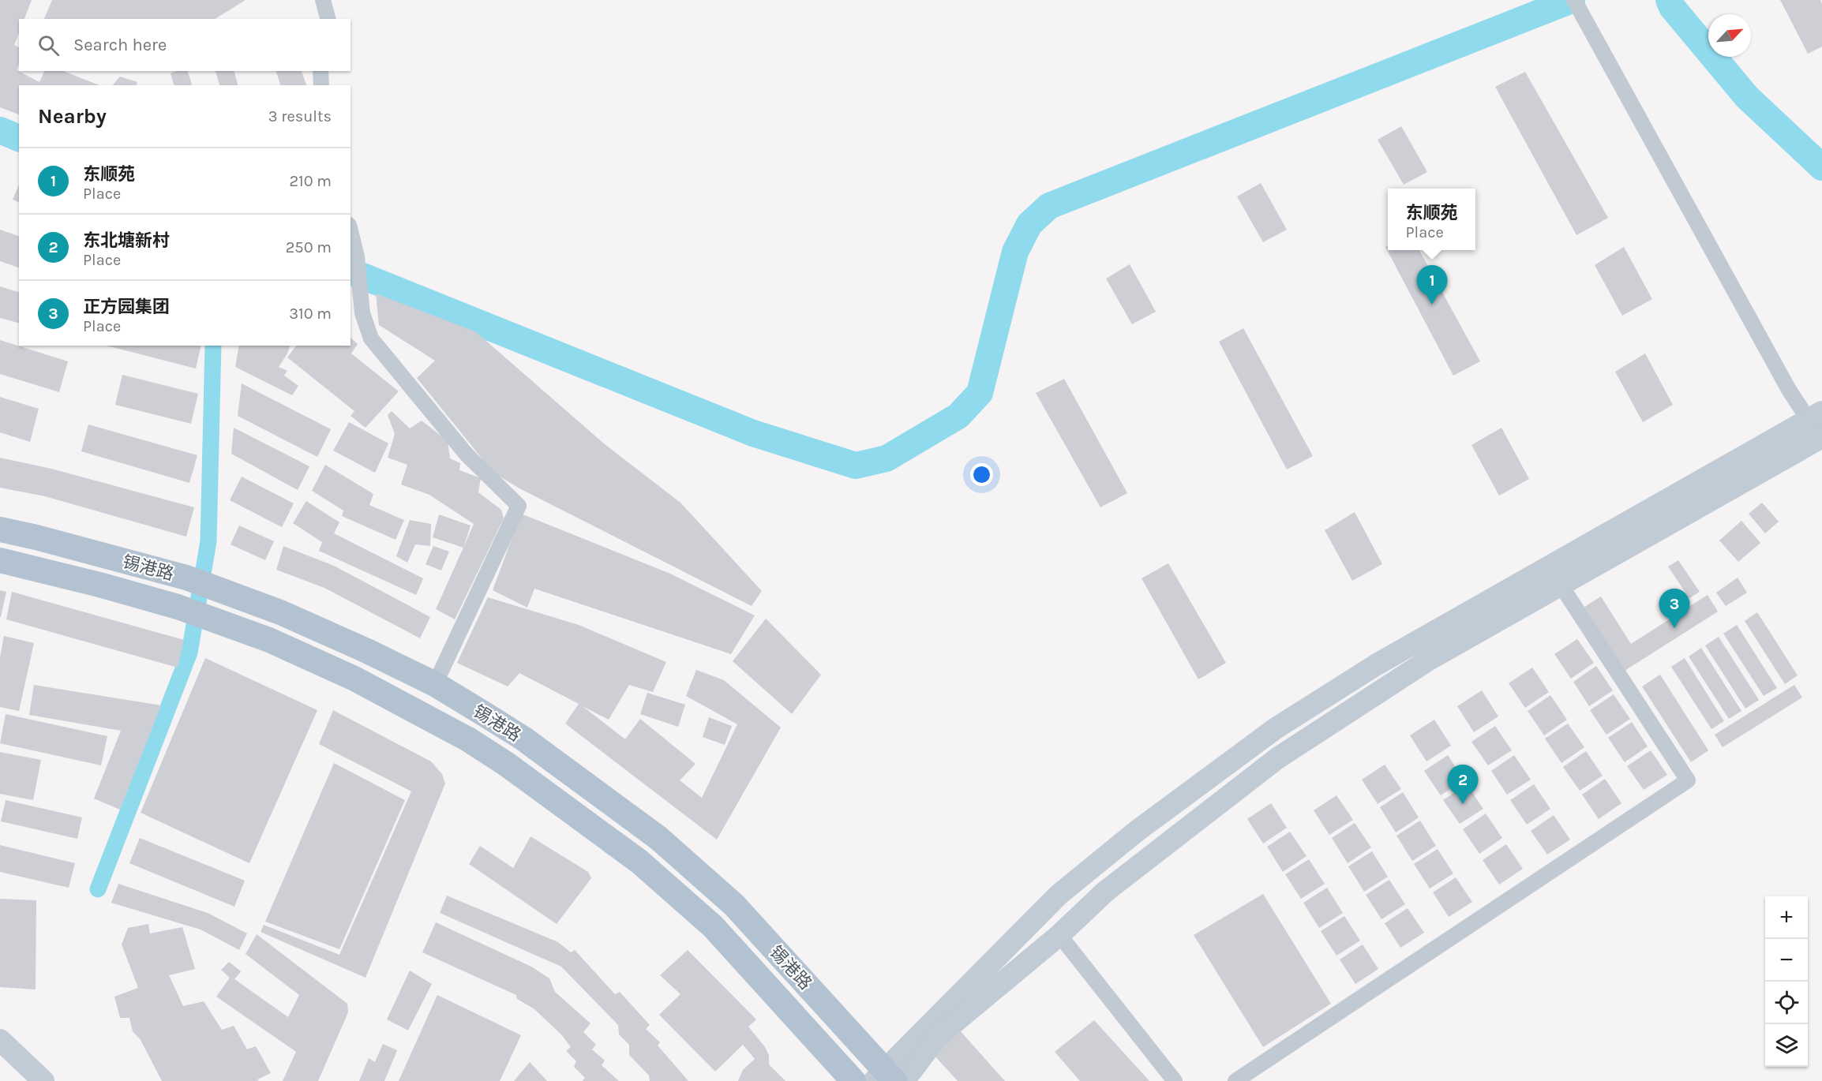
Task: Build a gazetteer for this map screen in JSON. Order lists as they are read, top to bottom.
{
  "streets": {
    "main road": ["锡港路"]
  },
  "north": "top right",
  "page": {
    "search": "Search here",
    "heading": ["Nearby", "3 results"],
    "list": [
      {
        "mark": "1",
        "name": "东顺苑",
        "note": "Place",
        "value": "210 m"
      },
      {
        "mark": "2",
        "name": "东北塘新村",
        "note": "Place",
        "value": "250 m"
      },
      {
        "mark": "3",
        "name": "正方园集团",
        "note": "Place",
        "value": "310 m"
      }
    ],
    "popup": ["东顺苑", "Place"],
    "pins": ["1", "3", "2"],
    "map_buttons": ["+", "−"]
  }
}
